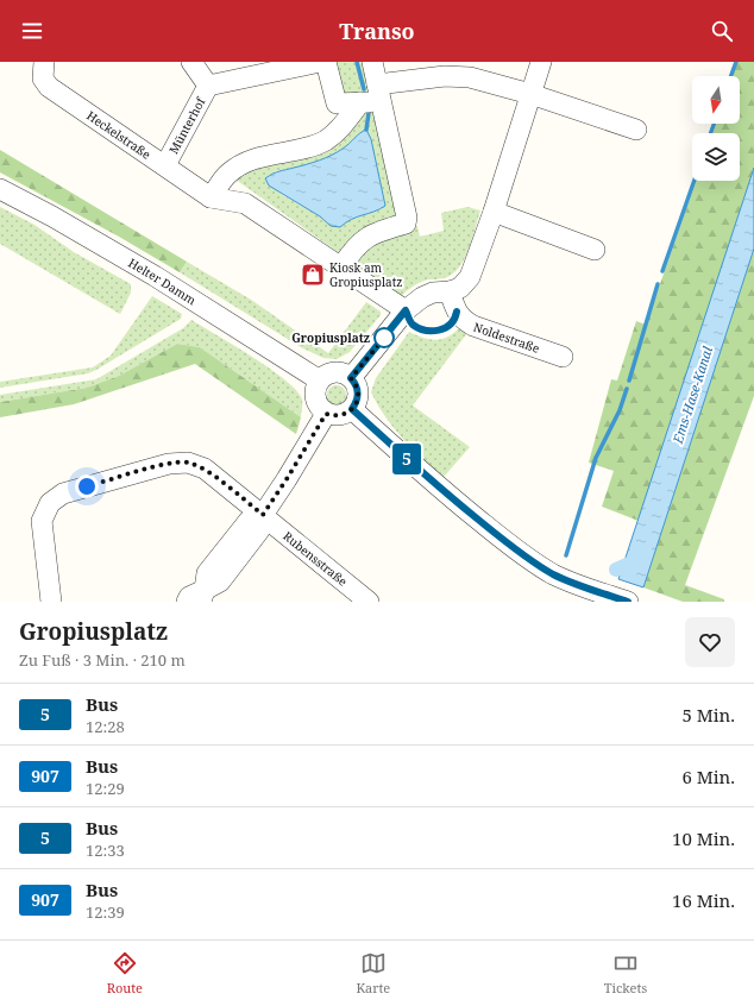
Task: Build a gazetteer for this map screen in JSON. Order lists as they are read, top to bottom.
{
  "streets": {
    "street": [
      "Münterhof",
      "Heckelstraße",
      "Helter Damm",
      "Noldestraße",
      "Rubensstraße"
    ]
  },
  "crossings": [
    ["Münterhof", "Heckelstraße"]
  ],
  "water": ["Ems-Hase-Kanal"],
  "places": {
    "shop": ["Kiosk am Gropiusplatz"],
    "other": ["Gropiusplatz"]
  },
  "lines": ["bus line 5"],
  "north": "bottom",
  "page": {
    "header": "Transo",
    "on_map": "5",
    "heading": ["Gropiusplatz", "Zu Fuß · 3 Min. · 210 m"],
    "list": [
      {
        "mark": "5",
        "name": "Bus",
        "note": "12:28",
        "value": "5 Min."
      },
      {
        "mark": "907",
        "name": "Bus",
        "note": "12:29",
        "value": "6 Min."
      },
      {
        "mark": "5",
        "name": "Bus",
        "note": "12:33",
        "value": "10 Min."
      },
      {
        "mark": "907",
        "name": "Bus",
        "note": "12:39",
        "value": "16 Min."
      }
    ],
    "tabs": ["Route", "Karte", "Tickets"]
  }
}
